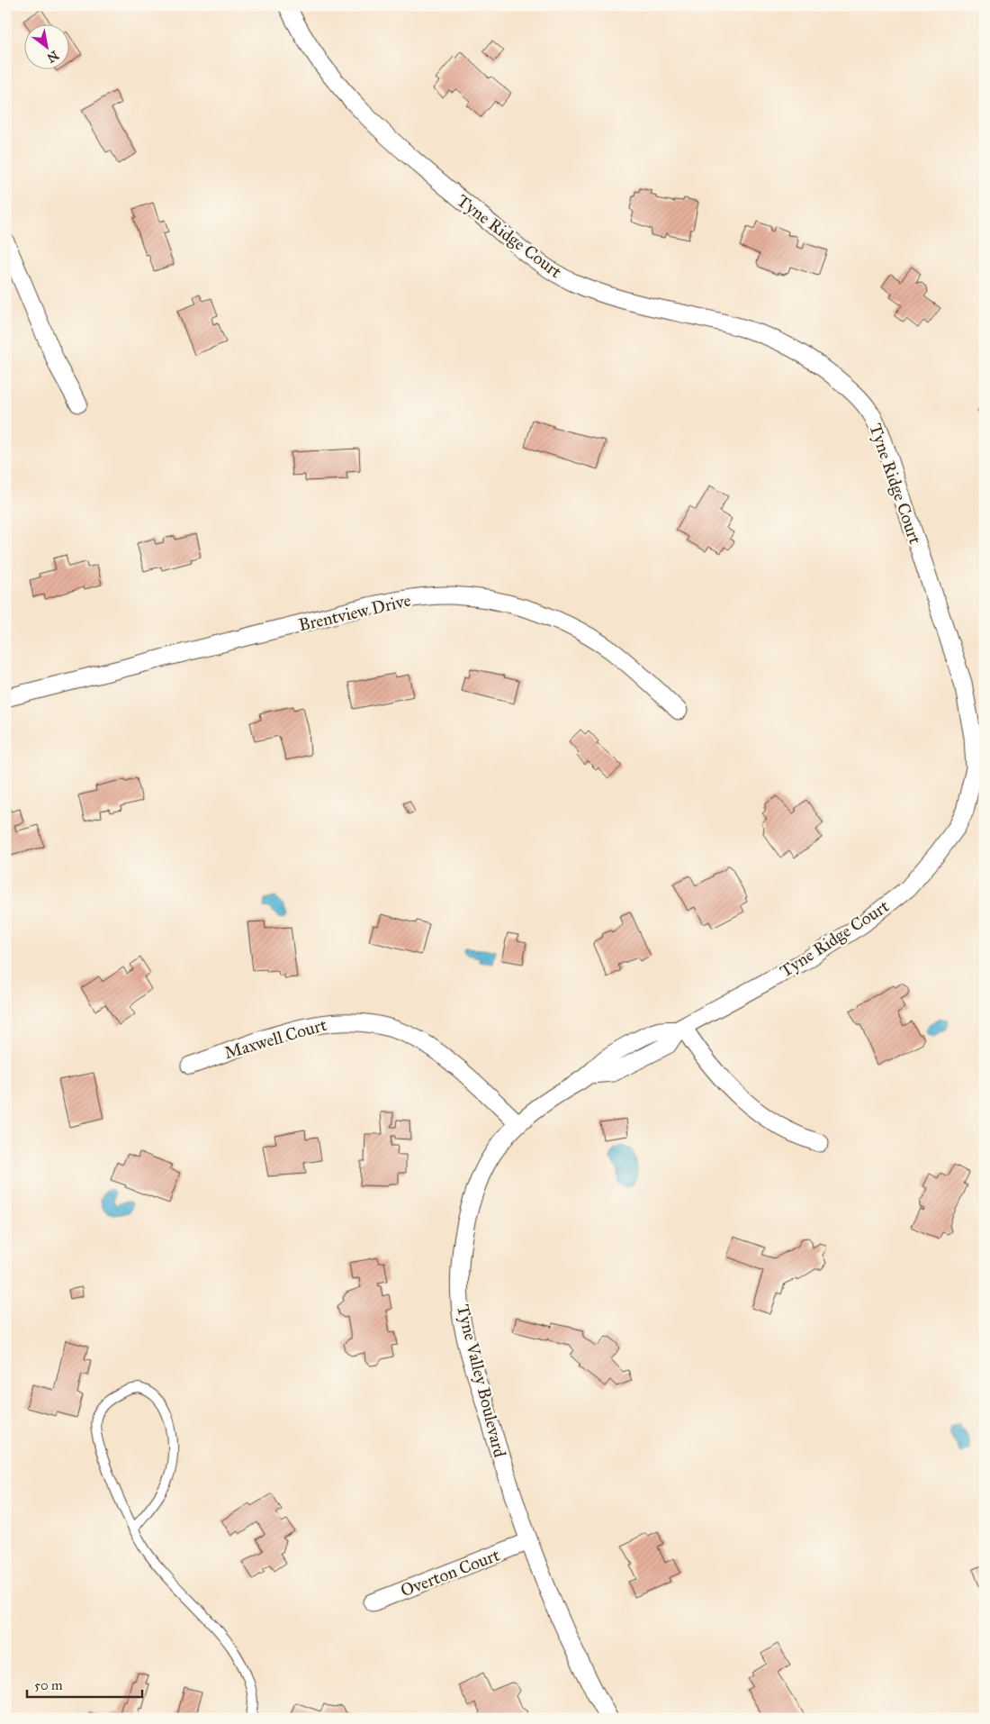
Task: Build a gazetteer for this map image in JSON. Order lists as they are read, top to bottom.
{
  "streets": {
    "street": [
      "Tyne Ridge Court",
      "Brentview Drive",
      "Maxwell Court",
      "Tyne Valley Boulevard",
      "Overton Court"
    ]
  },
  "crossings": [
    ["Tyne Ridge Court", "Tyne Valley Boulevard"],
    ["Maxwell Court", "Tyne Valley Boulevard"],
    ["Tyne Valley Boulevard", "Overton Court"]
  ],
  "scale_bar": "50 m",
  "north": "bottom right"
}
